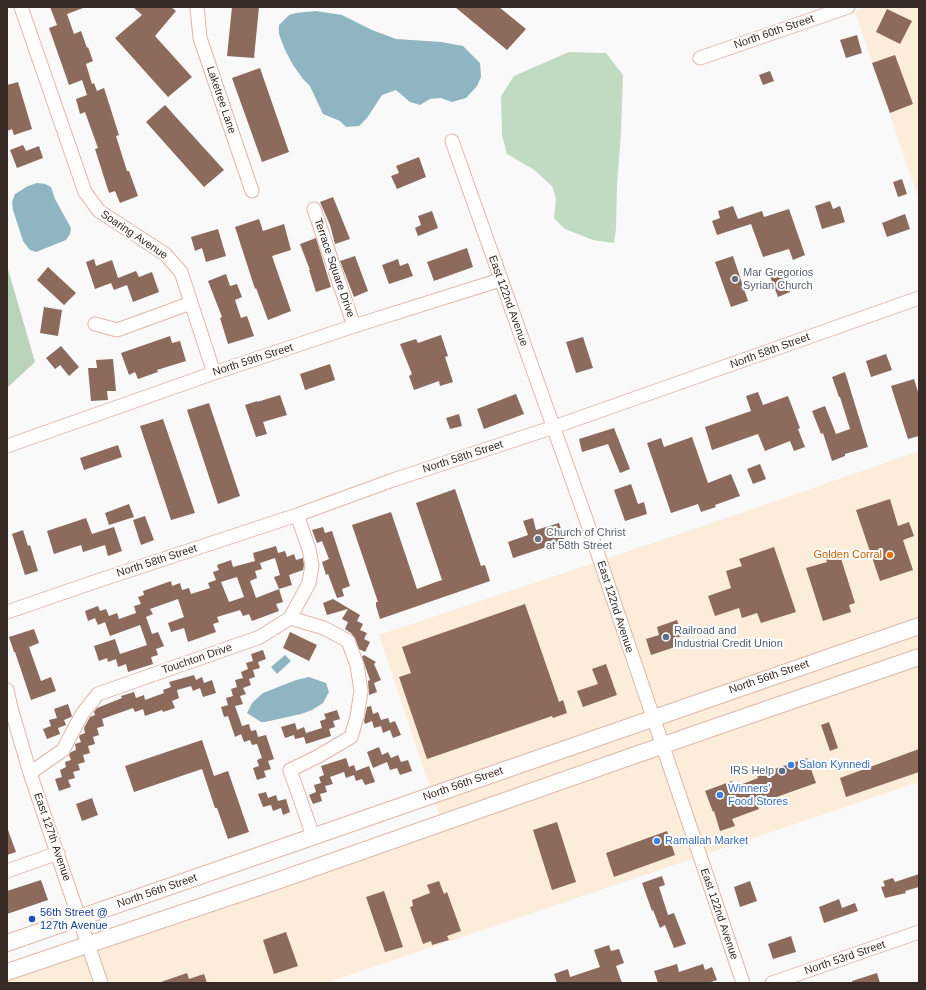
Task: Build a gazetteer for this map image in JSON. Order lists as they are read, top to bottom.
{
  "streets": {
    "main road": ["North 56th Street"],
    "street": [
      "North 60th Street",
      "Laketree Lane",
      "Soaring Avenue",
      "Terrace Square Drive",
      "East 122nd Avenue",
      "North 58th Street",
      "North 59th Street",
      "Touchton Drive",
      "East 127th Avenue",
      "North 53rd Street"
    ]
  },
  "crossings": [
    ["Soaring Avenue", "North 59th Street"],
    ["Terrace Square Drive", "North 59th Street"],
    ["East 122nd Avenue", "North 58th Street"],
    ["East 122nd Avenue", "North 59th Street"],
    ["East 122nd Avenue", "North 56th Street"],
    ["North 58th Street", "Touchton Drive"],
    ["Touchton Drive", "East 127th Avenue"],
    ["North 56th Street", "East 127th Avenue"]
  ],
  "places": [
    "Mar Gregorios Syrian Church",
    "Church of Christ at 58th Street",
    "Golden Corral",
    "Railroad and Industrial Credit Union",
    "Salon Kynnedi",
    "IRS Help",
    "Winners' Food Stores",
    "Ramallah Market",
    "56th Street @ 127th Avenue"
  ]
}
